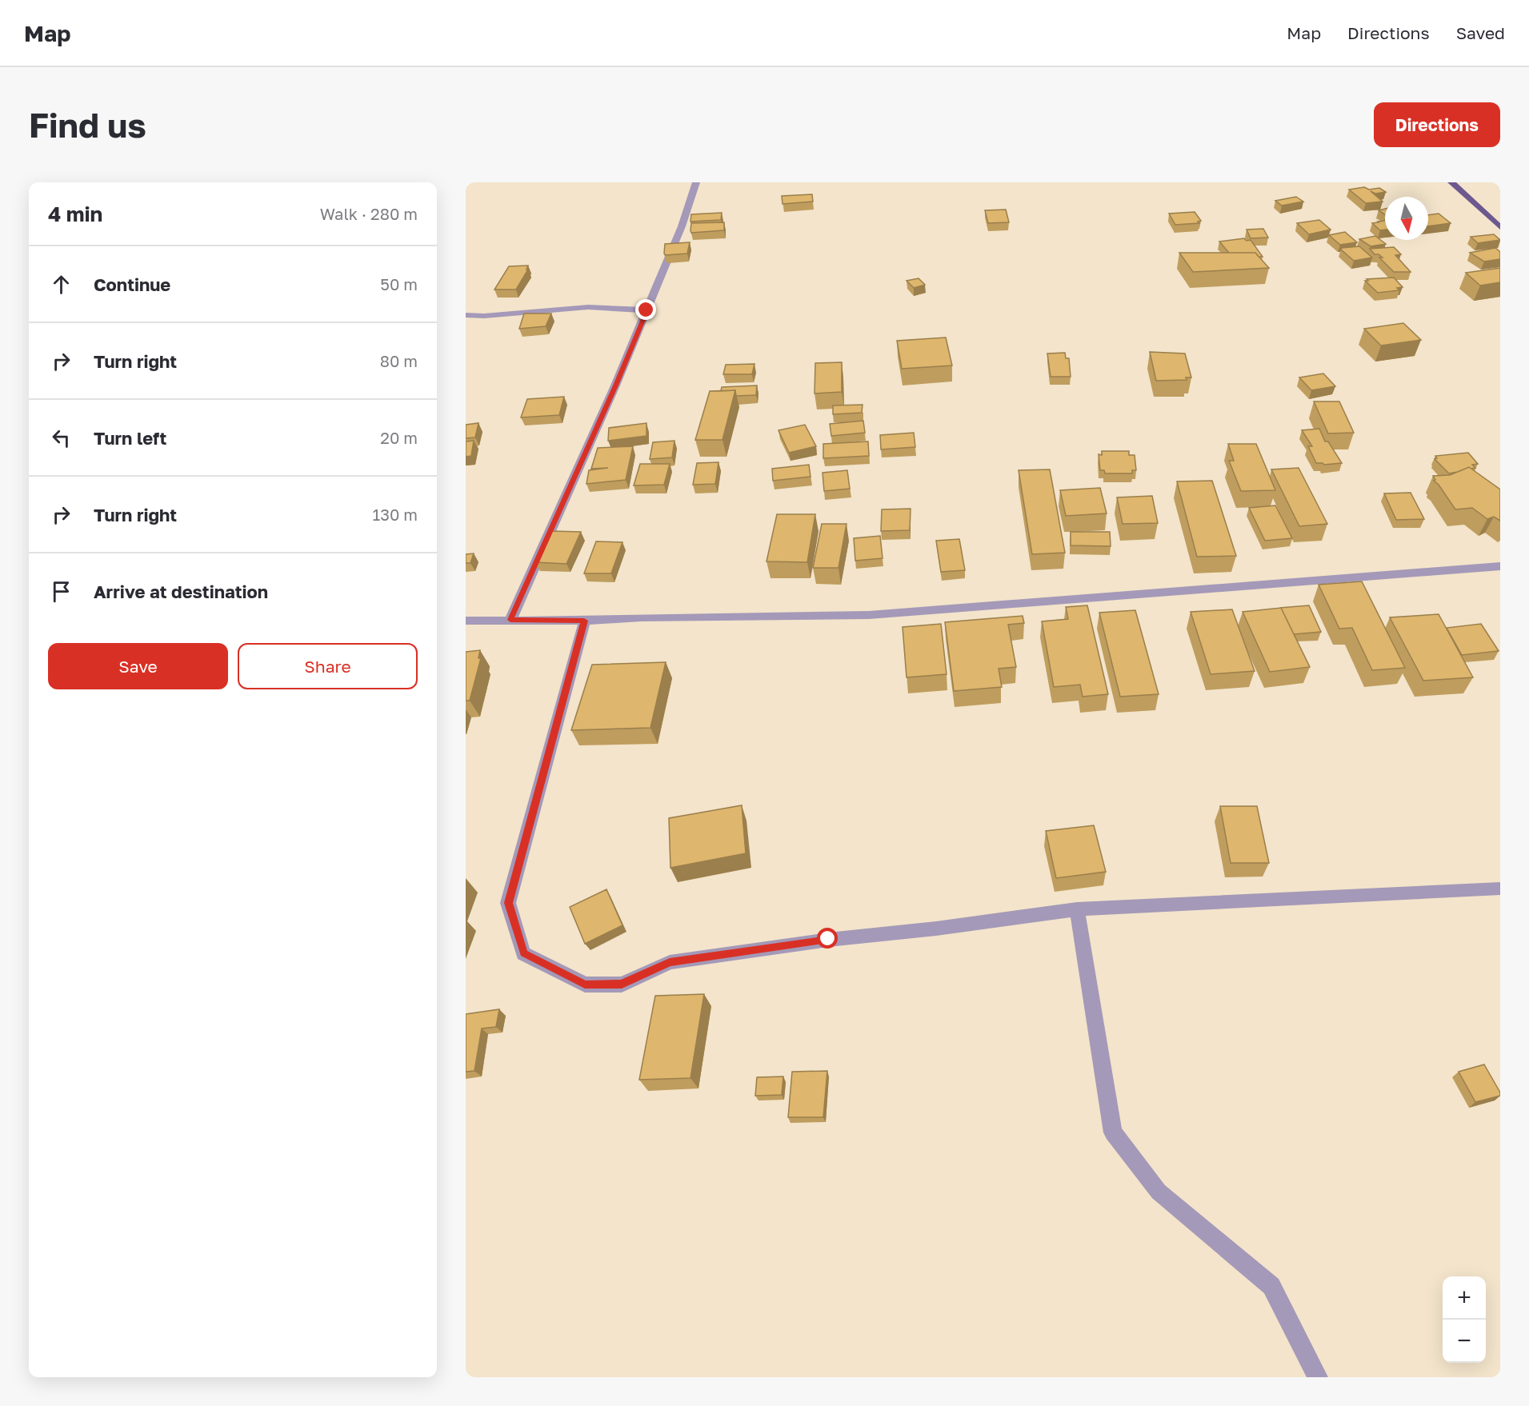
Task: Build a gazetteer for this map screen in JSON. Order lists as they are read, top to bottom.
{
  "north": "bottom",
  "page": {
    "header": "Map",
    "nav": ["Map", "Directions", "Saved"],
    "buttons": [
      "Directions",
      ["Save", "Share"]
    ],
    "title": "Find us",
    "heading": ["4 min", "Walk · 280 m"],
    "list": [
      ["Continue", "50 m"],
      ["Turn right", "80 m"],
      ["Turn left", "20 m"],
      ["Turn right", "130 m"],
      "Arrive at destination"
    ],
    "map_buttons": ["+", "−"]
  }
}
